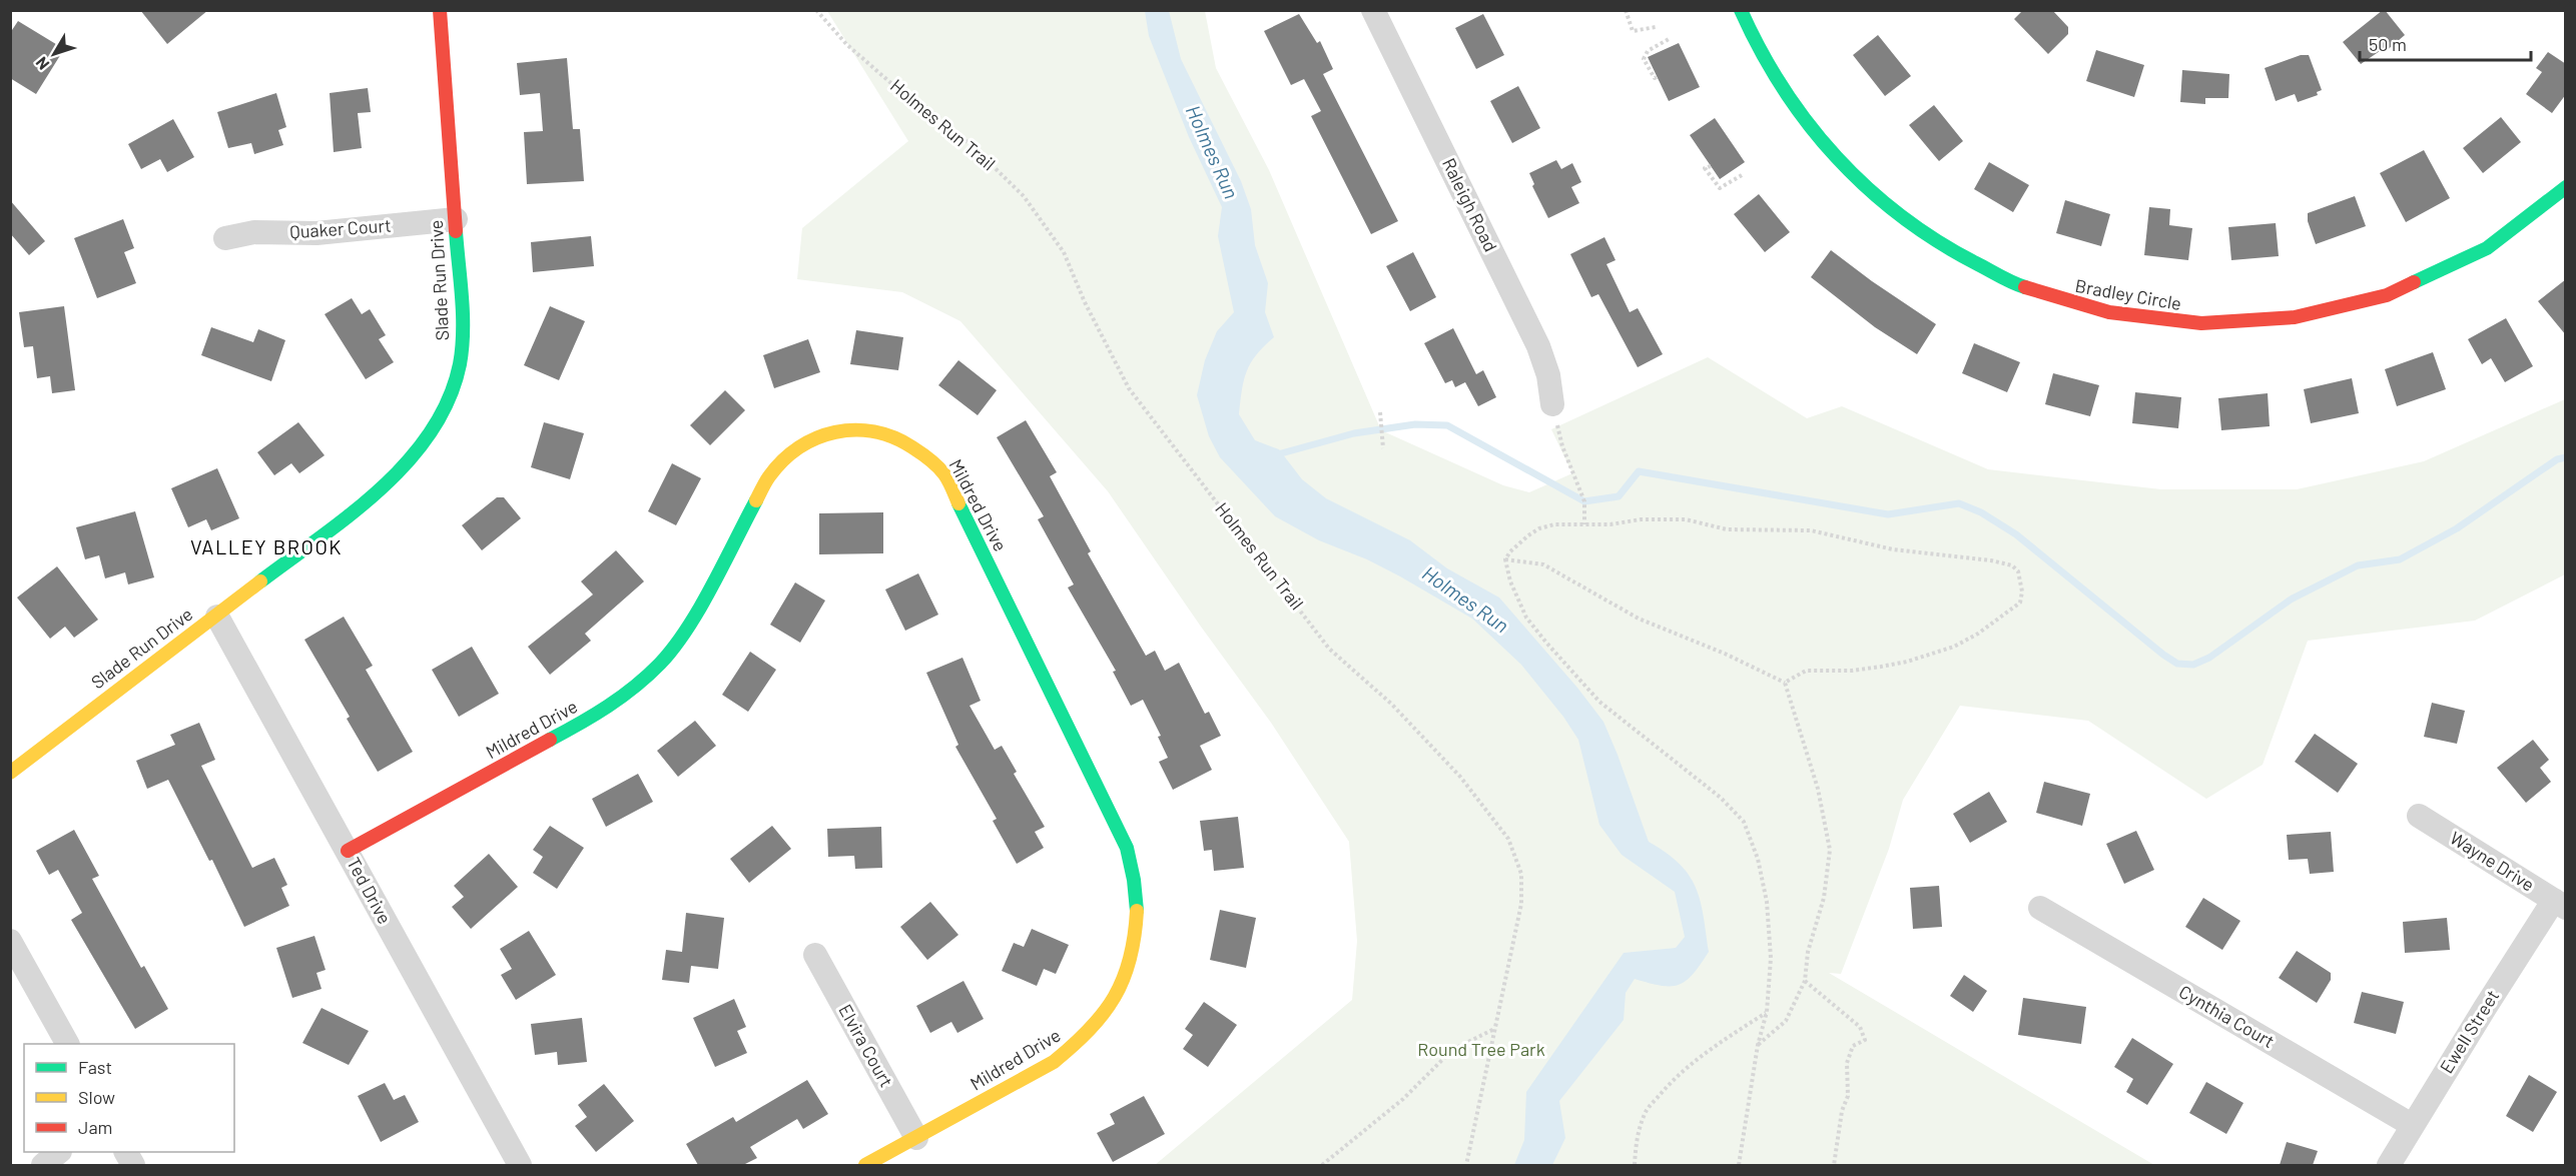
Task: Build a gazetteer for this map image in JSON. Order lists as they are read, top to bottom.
{
  "streets": {
    "street": [
      "Raleigh Road",
      "Quaker Court",
      "Slade Run Drive",
      "Bradley Circle",
      "Mildred Drive",
      "Wayne Drive",
      "Ted Drive",
      "Cynthia Court",
      "Ewell Street",
      "Elvira Court"
    ],
    "path": ["Holmes Run Trail"]
  },
  "crossings": [
    ["Quaker Court", "Slade Run Drive"],
    ["Slade Run Drive", "Ted Drive"],
    ["Mildred Drive", "Ted Drive"],
    ["Mildred Drive", "Elvira Court"],
    ["Wayne Drive", "Ewell Street"],
    ["Cynthia Court", "Ewell Street"]
  ],
  "districts": ["VALLEY BROOK"],
  "water": ["Holmes Run"],
  "parks": ["Round Tree Park"],
  "legend": ["Fast", "Slow", "Jam"],
  "scale_bar": "50 m",
  "north": "bottom left"
}
